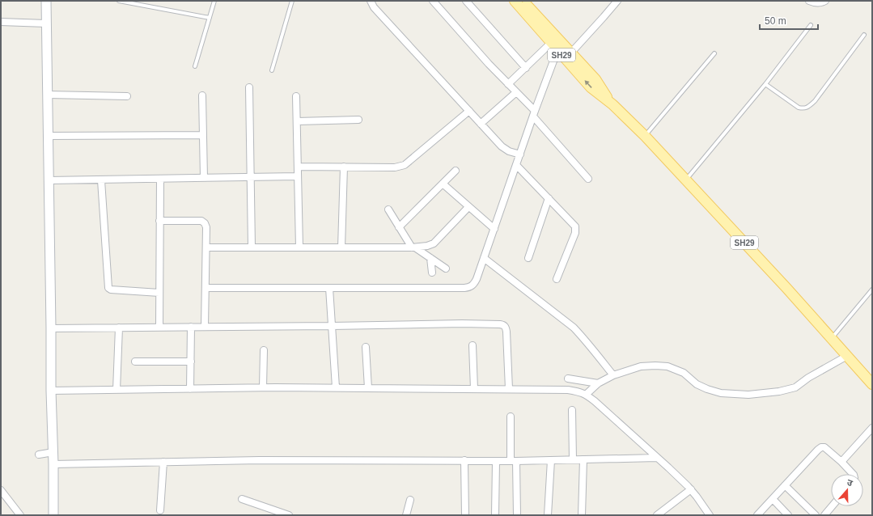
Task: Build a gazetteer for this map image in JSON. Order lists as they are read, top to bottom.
{
  "streets": {
    "main road": ["SH29"]
  },
  "scale_bar": "50 m",
  "north": "top"
}
